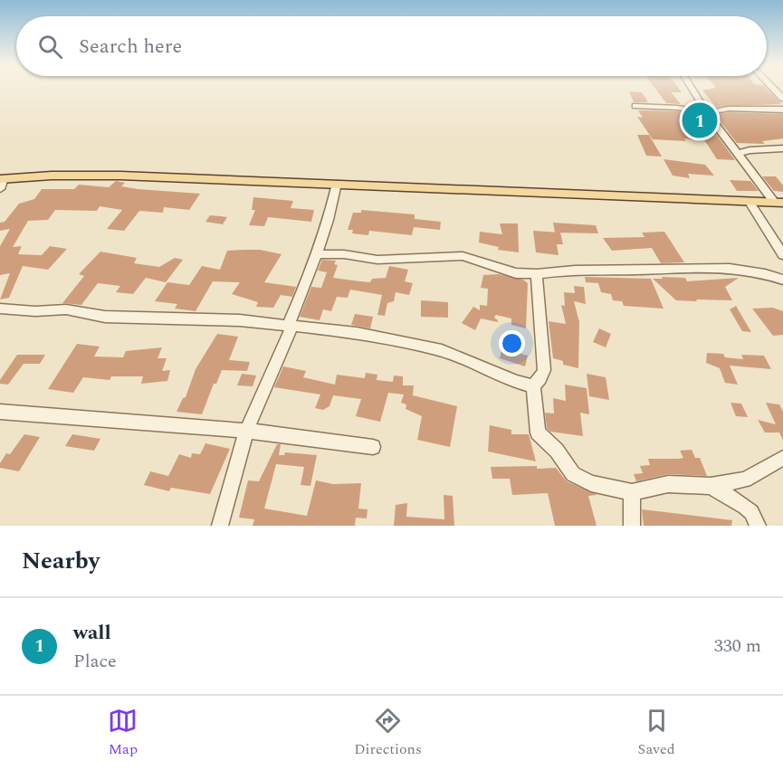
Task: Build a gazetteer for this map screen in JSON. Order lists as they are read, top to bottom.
{
  "page": {
    "search": "Search here",
    "pins": "1",
    "heading": "Nearby",
    "list": [
      {
        "mark": "1",
        "name": "wall",
        "note": "Place",
        "value": "330 m"
      }
    ],
    "nav": ["Map", "Directions", "Saved"]
  }
}
